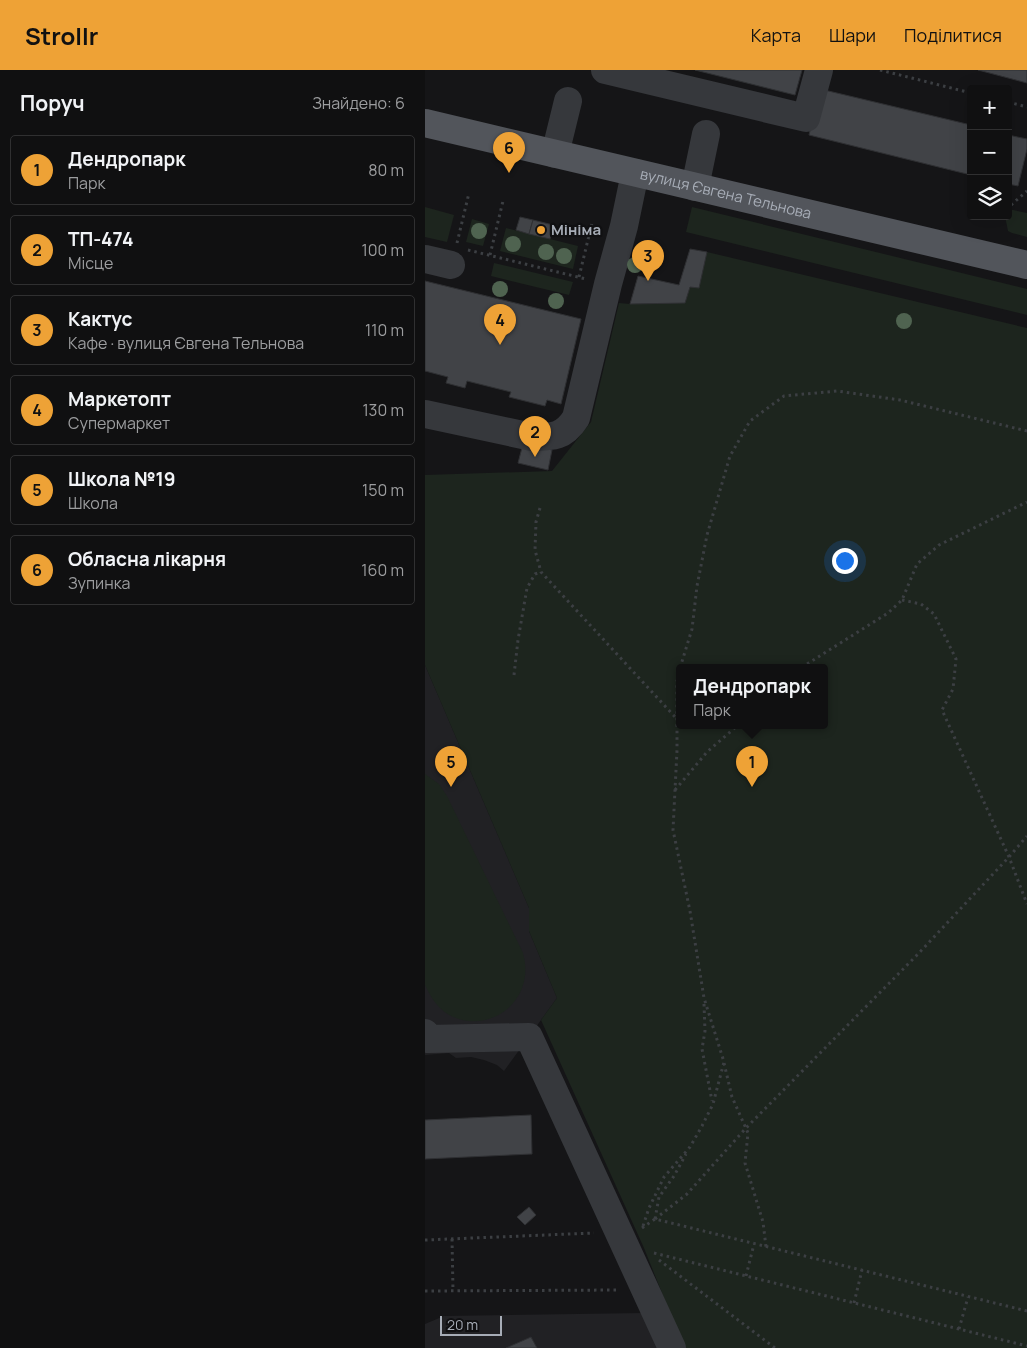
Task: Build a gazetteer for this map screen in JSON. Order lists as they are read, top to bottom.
{
  "streets": {
    "main road": ["вулиця Євгена Тельнова"]
  },
  "places": ["Мініма"],
  "scale_bar": "20 m",
  "page": {
    "header": "Strollr",
    "nav": ["Карта", "Шари", "Поділитися"],
    "heading": ["Поруч", "Знайдено: 6"],
    "map_buttons": ["+", "−"],
    "pins": [
      "6",
      "3",
      "4",
      "2",
      "1",
      "5"
    ],
    "list": [
      {
        "mark": "1",
        "name": "Дендропарк",
        "note": "Парк",
        "value": "80 m"
      },
      {
        "mark": "2",
        "name": "ТП-474",
        "note": "Місце",
        "value": "100 m"
      },
      {
        "mark": "3",
        "name": "Кактус",
        "note": "Кафе · вулиця Євгена Тельнова",
        "value": "110 m"
      },
      {
        "mark": "4",
        "name": "Маркетопт",
        "note": "Супермаркет",
        "value": "130 m"
      },
      {
        "mark": "5",
        "name": "Школа №19",
        "note": "Школа",
        "value": "150 m"
      },
      {
        "mark": "6",
        "name": "Обласна лікарня",
        "note": "Зупинка",
        "value": "160 m"
      }
    ],
    "popup": ["Дендропарк", "Парк"],
    "scale": "20 m"
  }
}
